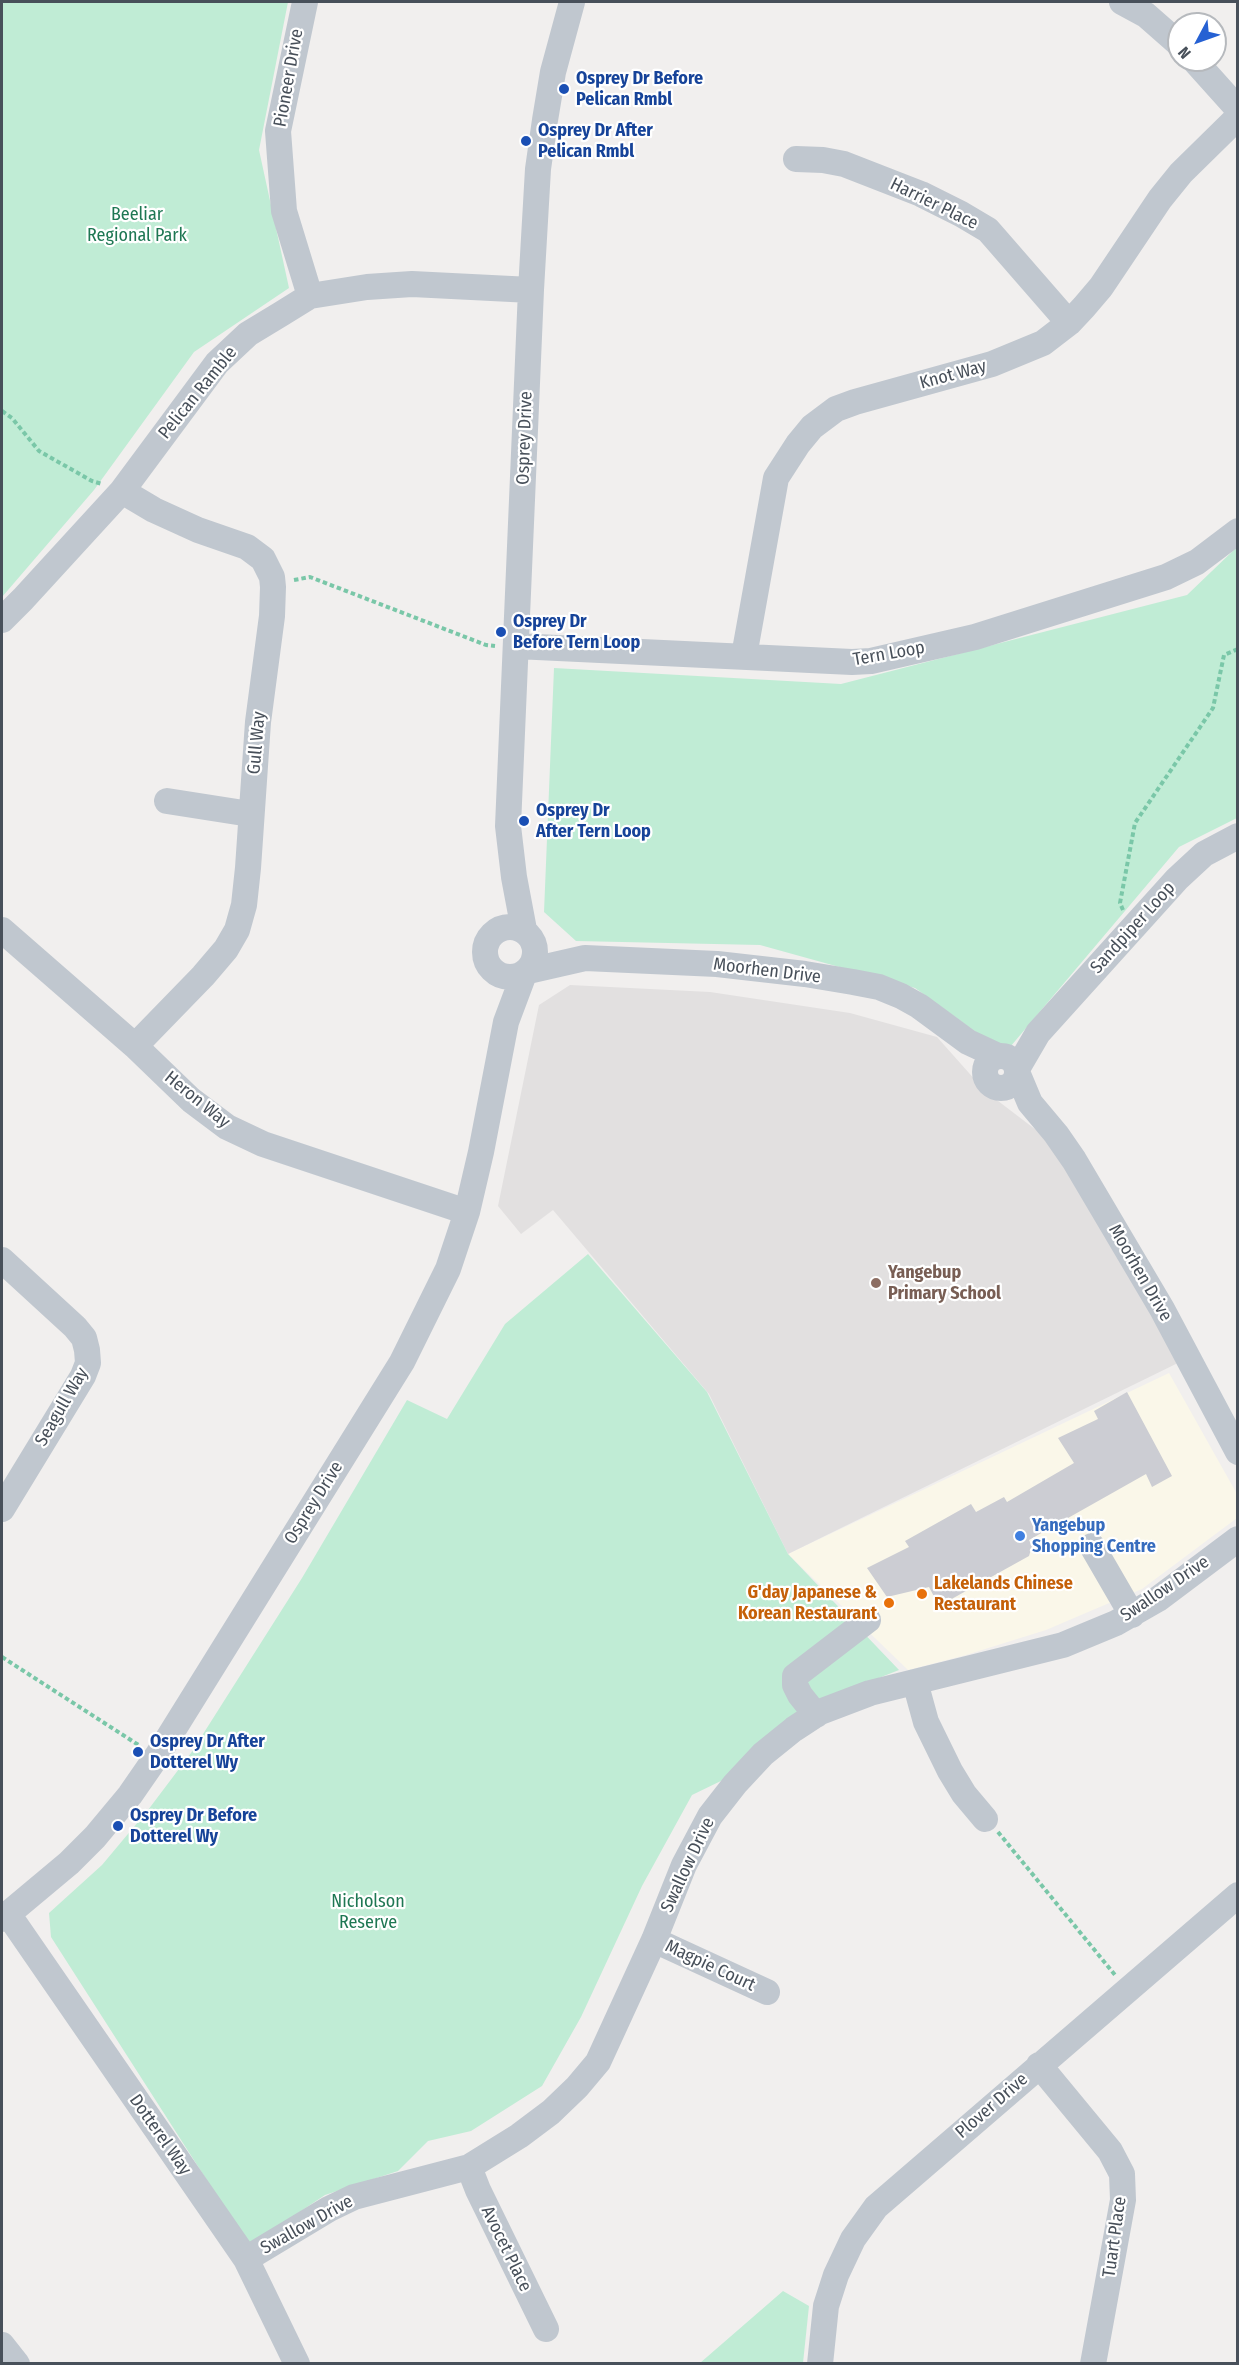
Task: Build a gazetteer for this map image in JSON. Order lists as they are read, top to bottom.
{
  "streets": {
    "street": [
      "Pioneer Drive",
      "Harrier Place",
      "Knot Way",
      "Pelican Ramble",
      "Osprey Drive",
      "Tern Loop",
      "Gull Way",
      "Sandpiper Loop",
      "Moorhen Drive",
      "Heron Way",
      "Seagull Way",
      "Swallow Drive",
      "Magpie Court",
      "Plover Drive",
      "Dotterel Way",
      "Tuart Place",
      "Avocet Place"
    ]
  },
  "crossings": [
    ["Pioneer Drive", "Pelican Ramble"],
    ["Harrier Place", "Knot Way"],
    ["Knot Way", "Tern Loop"],
    ["Pelican Ramble", "Osprey Drive"],
    ["Pelican Ramble", "Gull Way"],
    ["Osprey Drive", "Tern Loop"],
    ["Osprey Drive", "Moorhen Drive"],
    ["Osprey Drive", "Heron Way"],
    ["Osprey Drive", "Dotterel Way"],
    ["Gull Way", "Heron Way"],
    ["Sandpiper Loop", "Moorhen Drive"],
    ["Swallow Drive", "Magpie Court"],
    ["Swallow Drive", "Dotterel Way"],
    ["Swallow Drive", "Avocet Place"],
    ["Plover Drive", "Tuart Place"]
  ],
  "parks": ["Beeliar Regional Park", "Nicholson Reserve"],
  "places": [
    "Osprey Dr Before Pelican Rmbl",
    "Osprey Dr After Pelican Rmbl",
    "Osprey Dr Before Tern Loop",
    "Osprey Dr After Tern Loop",
    "Yangebup Primary School",
    "Yangebup Shopping Centre",
    "Lakelands Chinese Restaurant",
    "G'day Japanese & Korean Restaurant",
    "Osprey Dr After Dotterel Wy",
    "Osprey Dr Before Dotterel Wy"
  ],
  "north": "bottom left"
}
